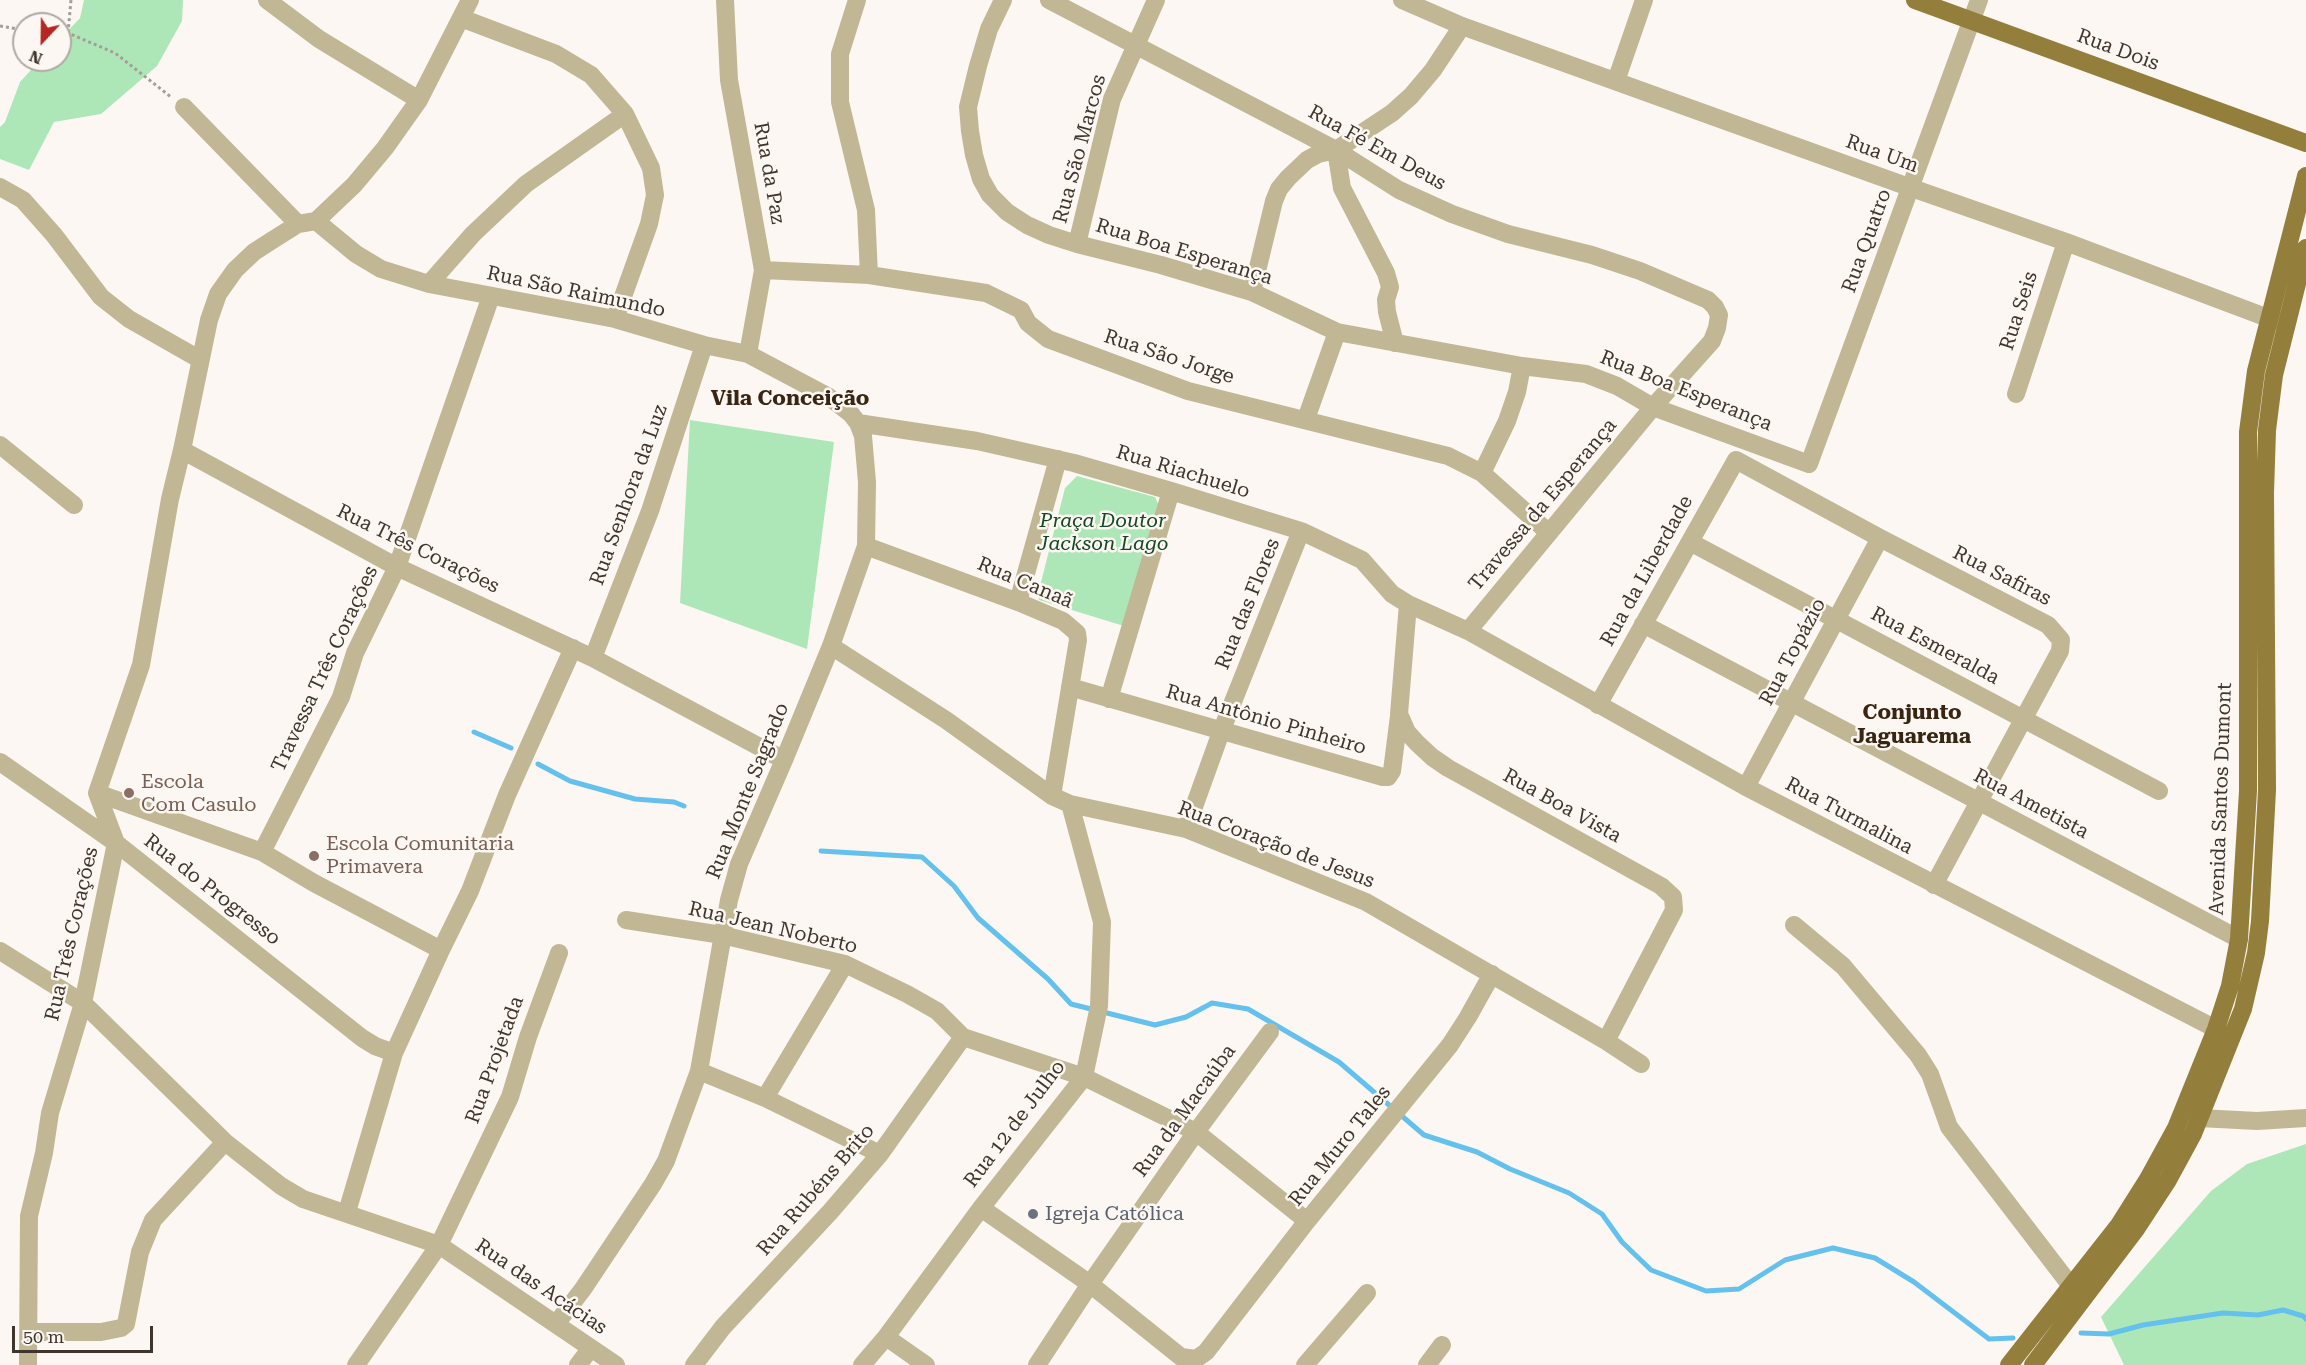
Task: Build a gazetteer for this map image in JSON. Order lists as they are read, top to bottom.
{
  "streets": {
    "main road": ["Rua Dois", "Avenida Santos Dumont"],
    "street": [
      "Rua Fé Em Deus",
      "Rua São Marcos",
      "Rua Um",
      "Rua da Paz",
      "Rua Quatro",
      "Rua Boa Esperança",
      "Rua São Raimundo",
      "Rua Seis",
      "Rua São Jorge",
      "Rua Riachuelo",
      "Rua Senhora da Luz",
      "Travessa da Esperança",
      "Rua Três Corações",
      "Rua da Liberdade",
      "Rua Safiras",
      "Rua Canaã",
      "Rua das Flores",
      "Rua Esmeralda",
      "Rua Topázio",
      "Travessa Três Corações",
      "Rua Antônio Pinheiro",
      "Rua Monte Sagrado",
      "Rua Ametista",
      "Rua Boa Vista",
      "Rua Turmalina",
      "Rua Coração de Jesus",
      "Rua do Progresso",
      "Rua Jean Noberto",
      "Rua Projetada",
      "Rua da Macaúba",
      "Rua 12 de Julho",
      "Rua Muro Tales",
      "Rua Rubéns Brito",
      "Rua das Acácias"
    ]
  },
  "crossings": [
    ["Rua Dois", "Rua Quatro"],
    ["Rua Fé Em Deus", "Rua São Marcos"],
    ["Rua Fé Em Deus", "Rua Boa Esperança"],
    ["Rua Fé Em Deus", "Travessa da Esperança"],
    ["Rua São Marcos", "Rua Boa Esperança"],
    ["Rua Um", "Rua Quatro"],
    ["Rua Um", "Rua Seis"],
    ["Rua Um", "Avenida Santos Dumont"],
    ["Rua da Paz", "Rua São Raimundo"],
    ["Rua da Paz", "Rua São Jorge"],
    ["Rua Quatro", "Rua Boa Esperança"],
    ["Rua Boa Esperança", "Travessa da Esperança"],
    ["Rua São Raimundo", "Rua Riachuelo"],
    ["Rua São Raimundo", "Rua Senhora da Luz"],
    ["Rua São Raimundo", "Travessa Três Corações"],
    ["Rua São Raimundo", "Rua Monte Sagrado"],
    ["Rua São Jorge", "Travessa da Esperança"],
    ["Rua Riachuelo", "Travessa da Esperança"],
    ["Rua Riachuelo", "Rua das Flores"],
    ["Rua Riachuelo", "Rua Monte Sagrado"],
    ["Rua Riachuelo", "Rua Turmalina"],
    ["Rua Senhora da Luz", "Rua Três Corações"],
    ["Travessa da Esperança", "Rua Turmalina"],
    ["Rua Três Corações", "Travessa Três Corações"],
    ["Rua Três Corações", "Rua Monte Sagrado"],
    ["Rua Três Corações", "Rua do Progresso"],
    ["Rua Três Corações", "Rua das Acácias"],
    ["Rua da Liberdade", "Rua Safiras"],
    ["Rua da Liberdade", "Rua Esmeralda"],
    ["Rua da Liberdade", "Rua Ametista"],
    ["Rua da Liberdade", "Rua Turmalina"],
    ["Rua Safiras", "Rua Esmeralda"],
    ["Rua Safiras", "Rua Topázio"],
    ["Rua Safiras", "Rua Ametista"],
    ["Rua Safiras", "Rua Turmalina"],
    ["Rua Canaã", "Rua Antônio Pinheiro"],
    ["Rua Canaã", "Rua Monte Sagrado"],
    ["Rua Canaã", "Rua Coração de Jesus"],
    ["Rua das Flores", "Rua Antônio Pinheiro"],
    ["Rua das Flores", "Rua Coração de Jesus"],
    ["Rua Esmeralda", "Rua Topázio"],
    ["Rua Topázio", "Rua Ametista"],
    ["Rua Topázio", "Rua Turmalina"],
    ["Rua Antônio Pinheiro", "Rua Boa Vista"],
    ["Rua Monte Sagrado", "Rua Coração de Jesus"],
    ["Rua Monte Sagrado", "Rua Jean Noberto"],
    ["Rua Monte Sagrado", "Rua das Acácias"],
    ["Avenida Santos Dumont", "Rua Ametista"],
    ["Avenida Santos Dumont", "Rua Turmalina"],
    ["Rua Boa Vista", "Rua Coração de Jesus"],
    ["Rua Coração de Jesus", "Rua 12 de Julho"],
    ["Rua Coração de Jesus", "Rua Muro Tales"],
    ["Rua Jean Noberto", "Rua da Macaúba"],
    ["Rua Jean Noberto", "Rua 12 de Julho"],
    ["Rua Jean Noberto", "Rua Muro Tales"],
    ["Rua Jean Noberto", "Rua Rubéns Brito"],
    ["Rua Projetada", "Rua das Acácias"],
    ["Rua da Macaúba", "Rua Muro Tales"]
  ],
  "districts": ["Vila Conceição", "Conjunto Jaguarema"],
  "parks": ["Praça Doutor Jackson Lago"],
  "places": ["Escola Com Casulo", "Escola Comunitaria Primavera", "Igreja Católica"],
  "scale_bar": "50 m",
  "north": "bottom"
}
